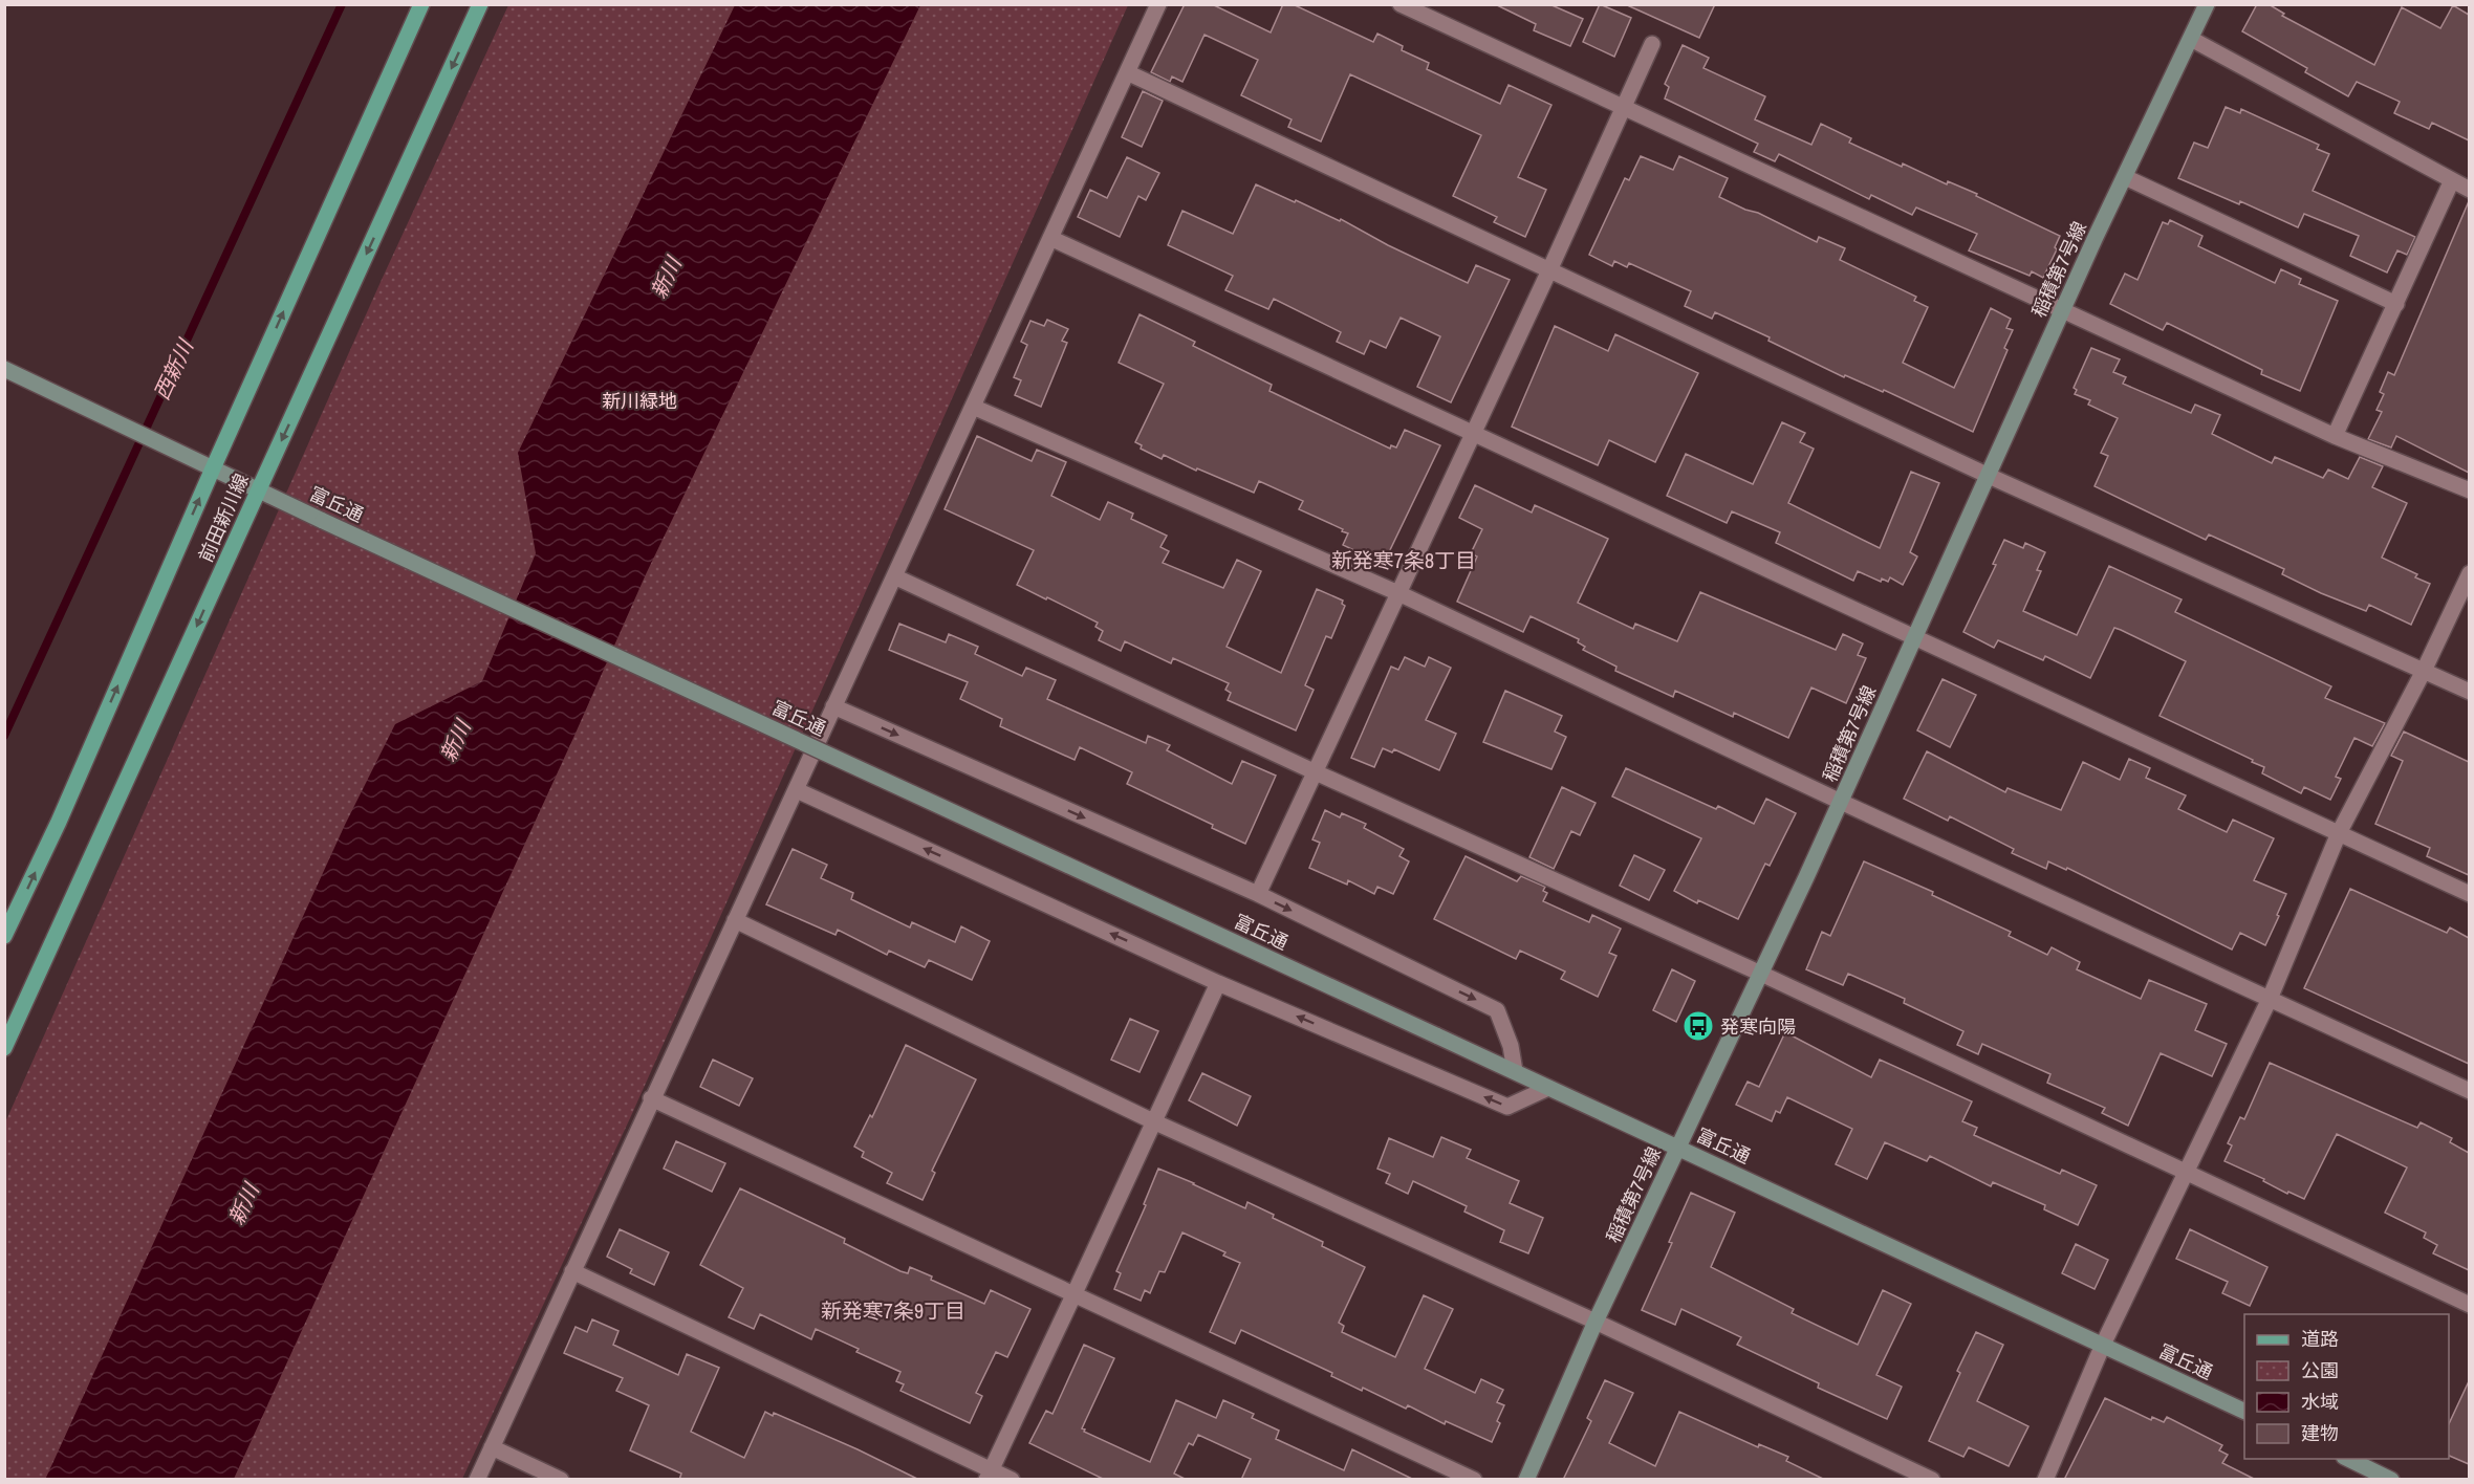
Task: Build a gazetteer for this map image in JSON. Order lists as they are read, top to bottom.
{
  "streets": {
    "main road": ["前田新川線"],
    "street": ["稲積第7号線", "富丘通"]
  },
  "crossings": [
    ["稲積第7号線", "富丘通"],
    ["富丘通", "前田新川線"]
  ],
  "districts": ["新発寒7条8丁目", "新発寒7条9丁目"],
  "water": ["新川", "西新川"],
  "parks": ["新川緑地"],
  "places": {
    "bus stop": ["発寒向陽"]
  },
  "legend": [
    "道路",
    "公園",
    "水域",
    "建物"
  ]
}
